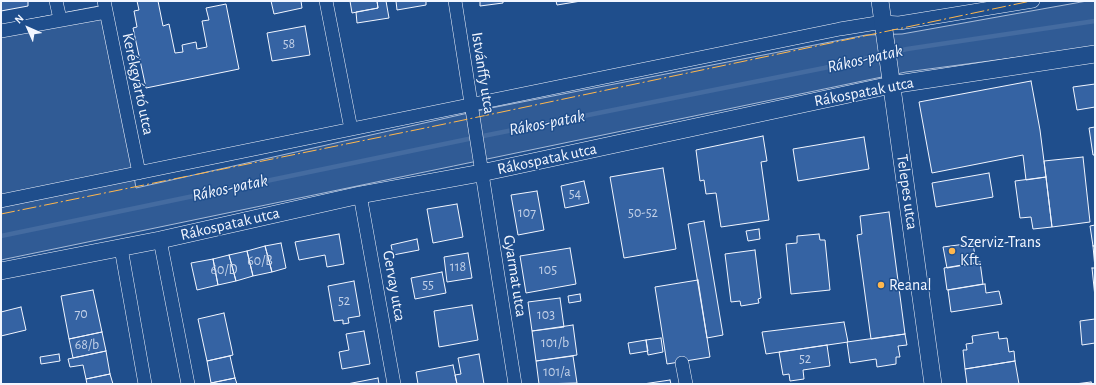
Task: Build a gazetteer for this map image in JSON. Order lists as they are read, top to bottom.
{
  "streets": {
    "street": [
      "Istvánffy utca",
      "Kerékgyártó utca",
      "Rákospatak utca",
      "Telepes utca",
      "Gyarmat utca",
      "Gervay utca"
    ]
  },
  "crossings": [
    ["Istvánffy utca", "Rákospatak utca"],
    ["Istvánffy utca", "Gyarmat utca"],
    ["Rákospatak utca", "Telepes utca"],
    ["Rákospatak utca", "Gyarmat utca"],
    ["Rákospatak utca", "Gervay utca"]
  ],
  "water": ["Rákos-patak"],
  "places": ["Szerviz-Trans Kft.", "Reanal"],
  "house_numbers": [
    "58",
    "54",
    "107",
    "50-52",
    "60/B",
    "118",
    "60/D",
    "105",
    "55",
    "52",
    "70",
    "103",
    "101/b",
    "68/b",
    "52",
    "101/a"
  ],
  "north": "top left"
}
